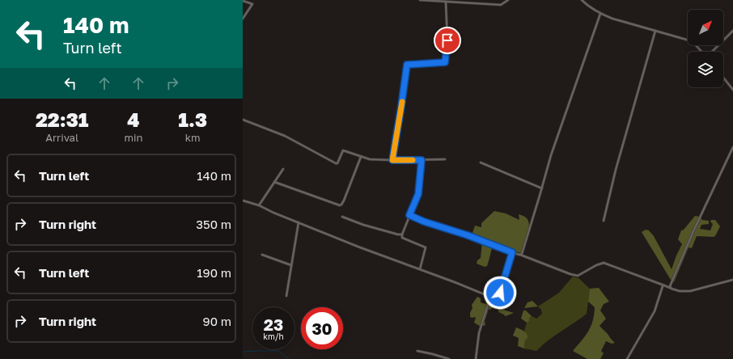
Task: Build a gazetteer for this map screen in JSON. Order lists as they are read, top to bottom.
{
  "north": "top right",
  "page": {
    "turn": ["140 m", "Turn left"],
    "eta": [
      "22:31",
      "Arrival",
      "4",
      "min",
      "1.3",
      "km"
    ],
    "list": [
      {
        "name": "Turn left",
        "value": "140 m"
      },
      {
        "name": "Turn right",
        "value": "350 m"
      },
      {
        "name": "Turn left",
        "value": "190 m"
      },
      {
        "name": "Turn right",
        "value": "90 m"
      }
    ],
    "speed": "23 km/h",
    "limit": "30"
  }
}
